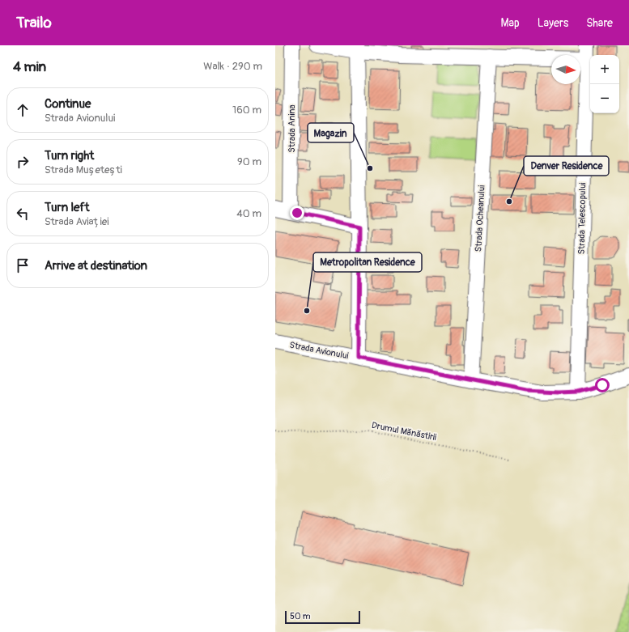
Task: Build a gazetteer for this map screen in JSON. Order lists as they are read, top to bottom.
{
  "streets": {
    "street": [
      "Strada Anina",
      "Strada Ocheanului",
      "Strada Telescopului",
      "Strada Avionului"
    ],
    "path": ["Drumul Mănăstirii"]
  },
  "crossings": [
    ["Strada Ocheanului", "Strada Avionului"],
    ["Strada Telescopului", "Strada Avionului"]
  ],
  "places": ["Magazin", "Denver Residence", "Metropolitan Residence"],
  "scale_bar": "50 m",
  "north": "right",
  "page": {
    "header": "Trailo",
    "nav": ["Map", "Layers", "Share"],
    "heading": ["4 min", "Walk · 290 m"],
    "map_buttons": ["+", "−"],
    "list": [
      ["Continue", "Strada Avionului", "160 m"],
      ["Turn right", "Strada Mușetești", "90 m"],
      ["Turn left", "Strada Aviației", "40 m"],
      "Arrive at destination"
    ],
    "scale": "50 m"
  }
}
